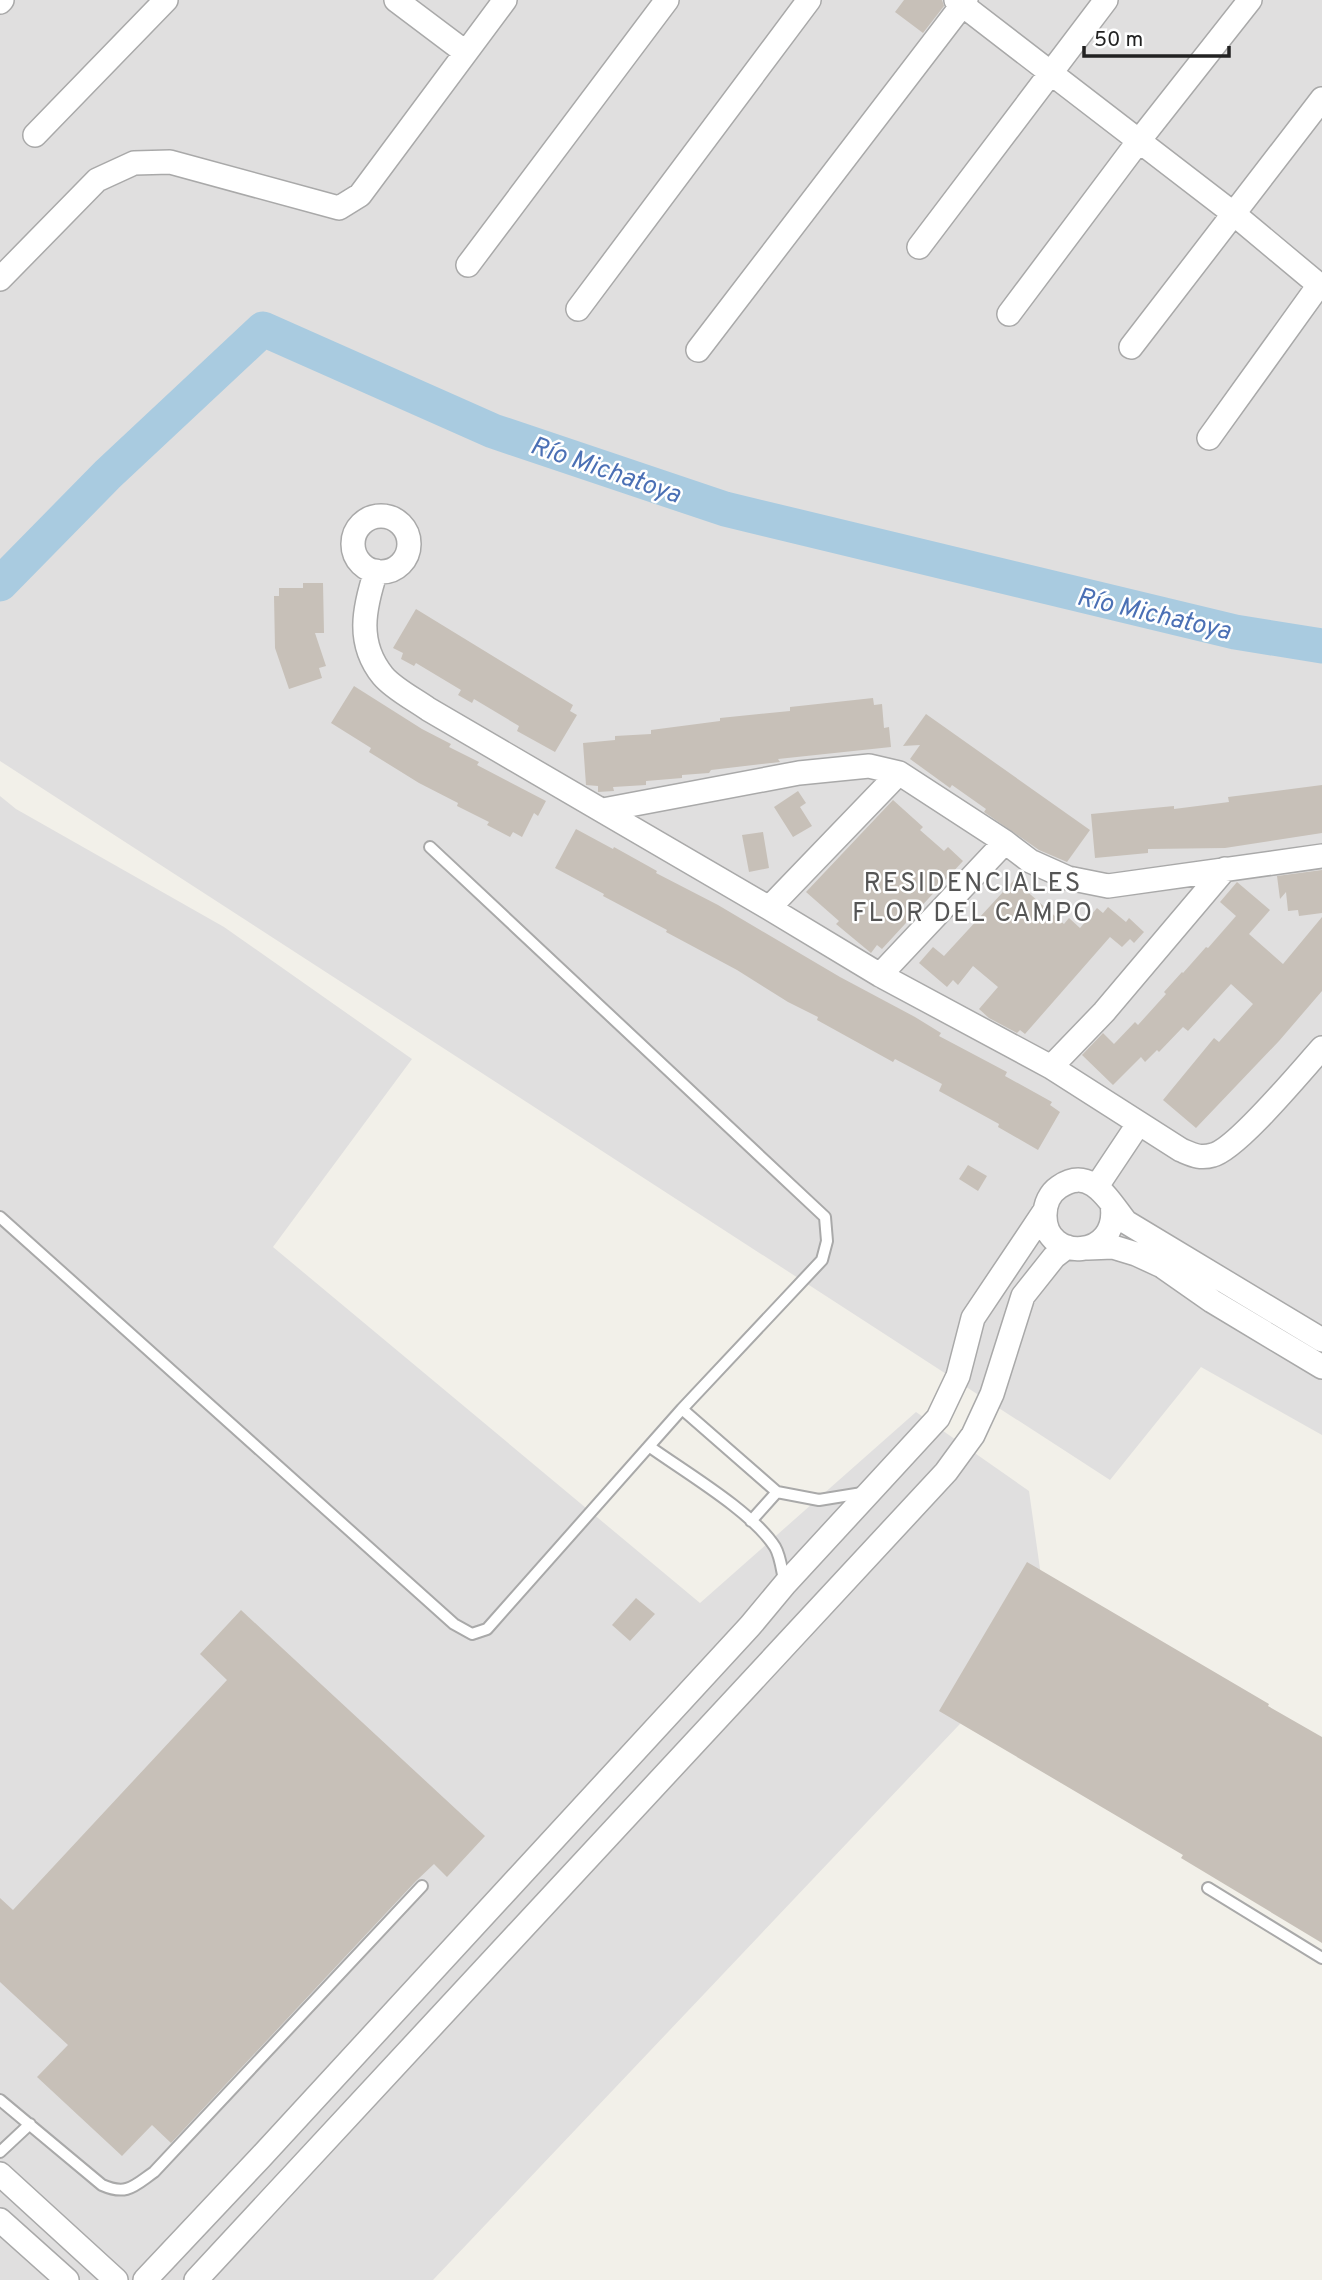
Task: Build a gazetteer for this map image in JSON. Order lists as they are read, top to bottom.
{
  "districts": ["RESIDENCIALES FLOR DEL CAMPO"],
  "water": ["Río Michatoya"],
  "scale_bar": "50 m"
}
